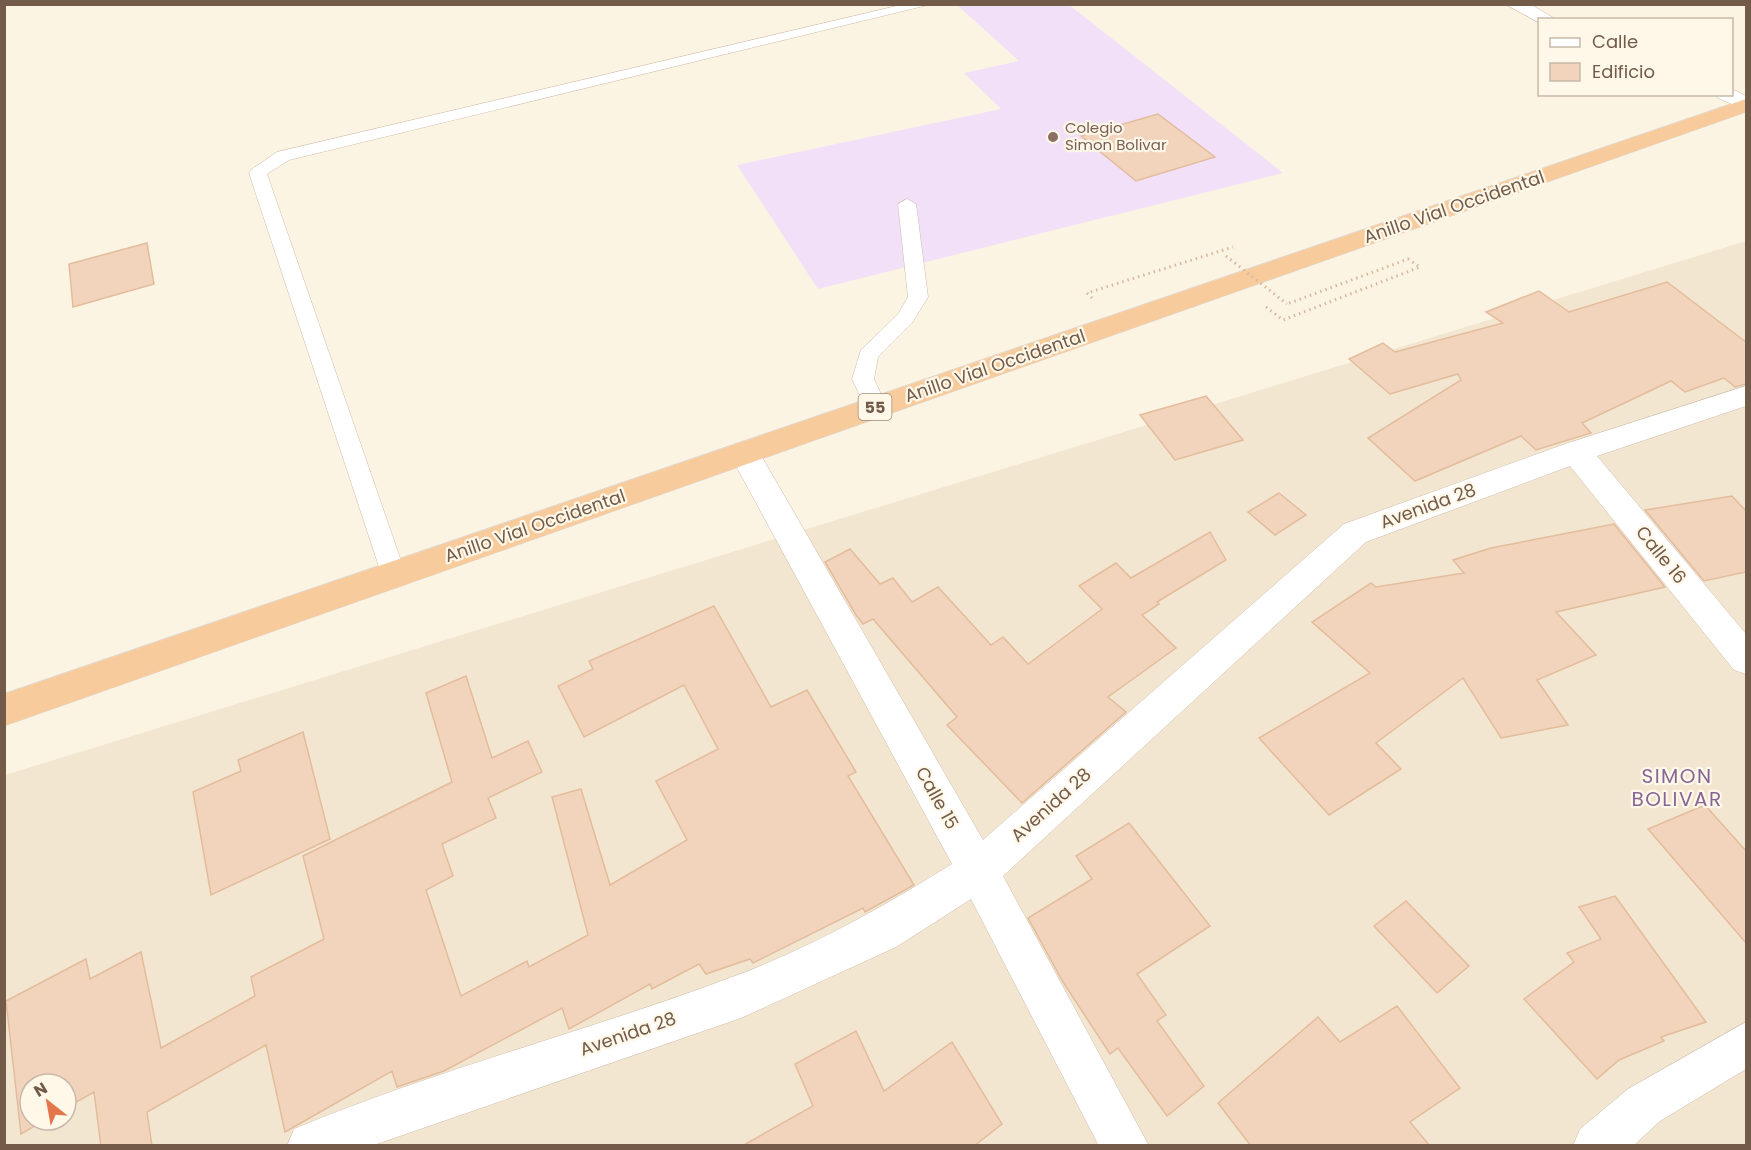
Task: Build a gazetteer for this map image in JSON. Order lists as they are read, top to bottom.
{
  "streets": {
    "highway": ["Anillo Vial Occidental", "55"],
    "street": ["Avenida 28", "Calle 16", "Calle 15"]
  },
  "crossings": [
    ["Anillo Vial Occidental", "Calle 15"],
    ["Avenida 28", "Calle 16"],
    ["Avenida 28", "Calle 15"]
  ],
  "districts": ["SIMON BOLIVAR"],
  "places": ["Colegio Simon Bolivar"],
  "legend": ["Calle", "Edificio"],
  "north": "top left"
}
